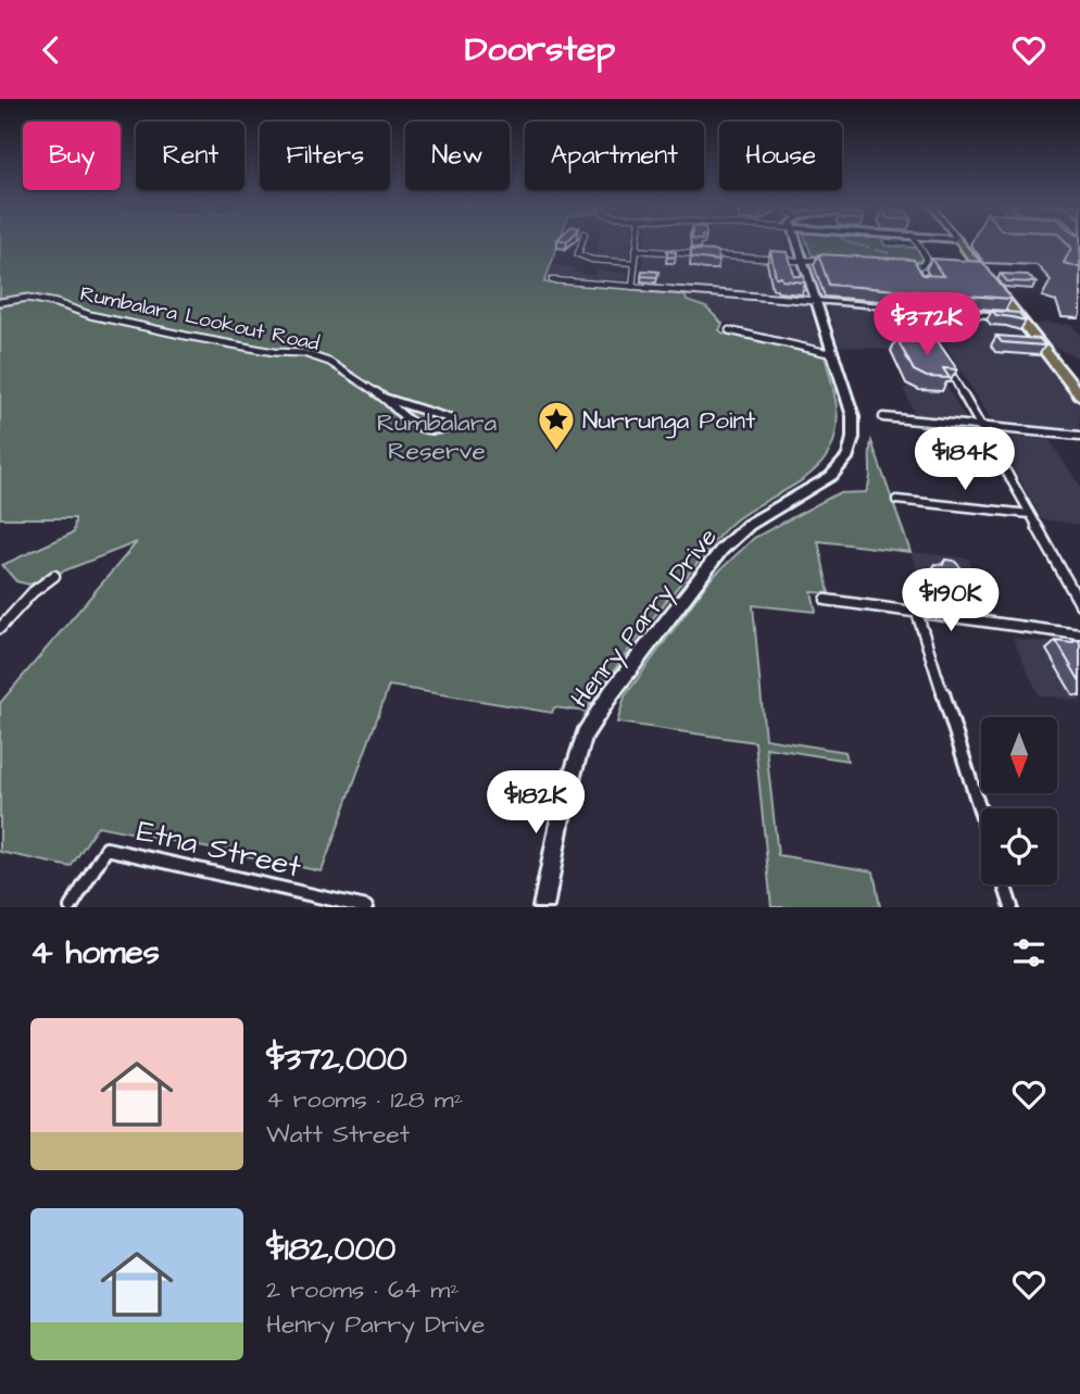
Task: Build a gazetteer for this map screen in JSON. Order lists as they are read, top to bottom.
{
  "streets": {
    "main road": ["Henry Parry Drive"],
    "street": ["Rumbalara Lookout Road", "Etna Street"]
  },
  "parks": ["Rumbalara Reserve"],
  "places": {
    "place": ["Nurrunga Point"]
  },
  "north": "bottom",
  "page": {
    "header": "Doorstep",
    "chip": [
      "Buy",
      "Rent",
      "Filters",
      "New",
      "Apartment",
      "House"
    ],
    "price": [
      "$372K",
      "$184K",
      "$190K",
      "$182K"
    ],
    "heading": "4 homes",
    "list": [
      {
        "name": "$372,000",
        "note": "4 rooms · 128 m² · Watt Street"
      },
      {
        "name": "$182,000",
        "note": "2 rooms · 64 m² · Henry Parry Drive"
      }
    ]
  }
}
